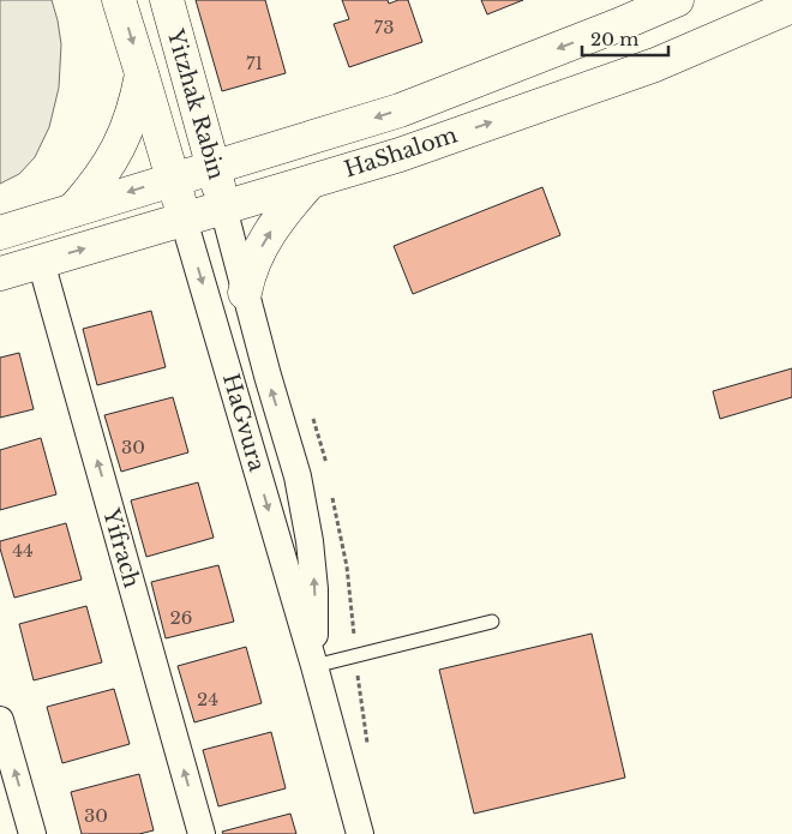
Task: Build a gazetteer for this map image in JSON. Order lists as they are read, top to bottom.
{
  "streets": {
    "main road": ["Yitzhak Rabin", "HaShalom", "HaGvura"],
    "street": ["Yifrach"]
  },
  "crossings": [
    ["Yitzhak Rabin", "HaShalom"],
    ["Yitzhak Rabin", "HaGvura"],
    ["HaShalom", "HaGvura"],
    ["HaShalom", "Yifrach"]
  ],
  "one_way": ["Yifrach"],
  "house_numbers": [
    "73",
    "71",
    "30",
    "44",
    "26",
    "24",
    "30"
  ],
  "scale_bar": "20 m"
}
